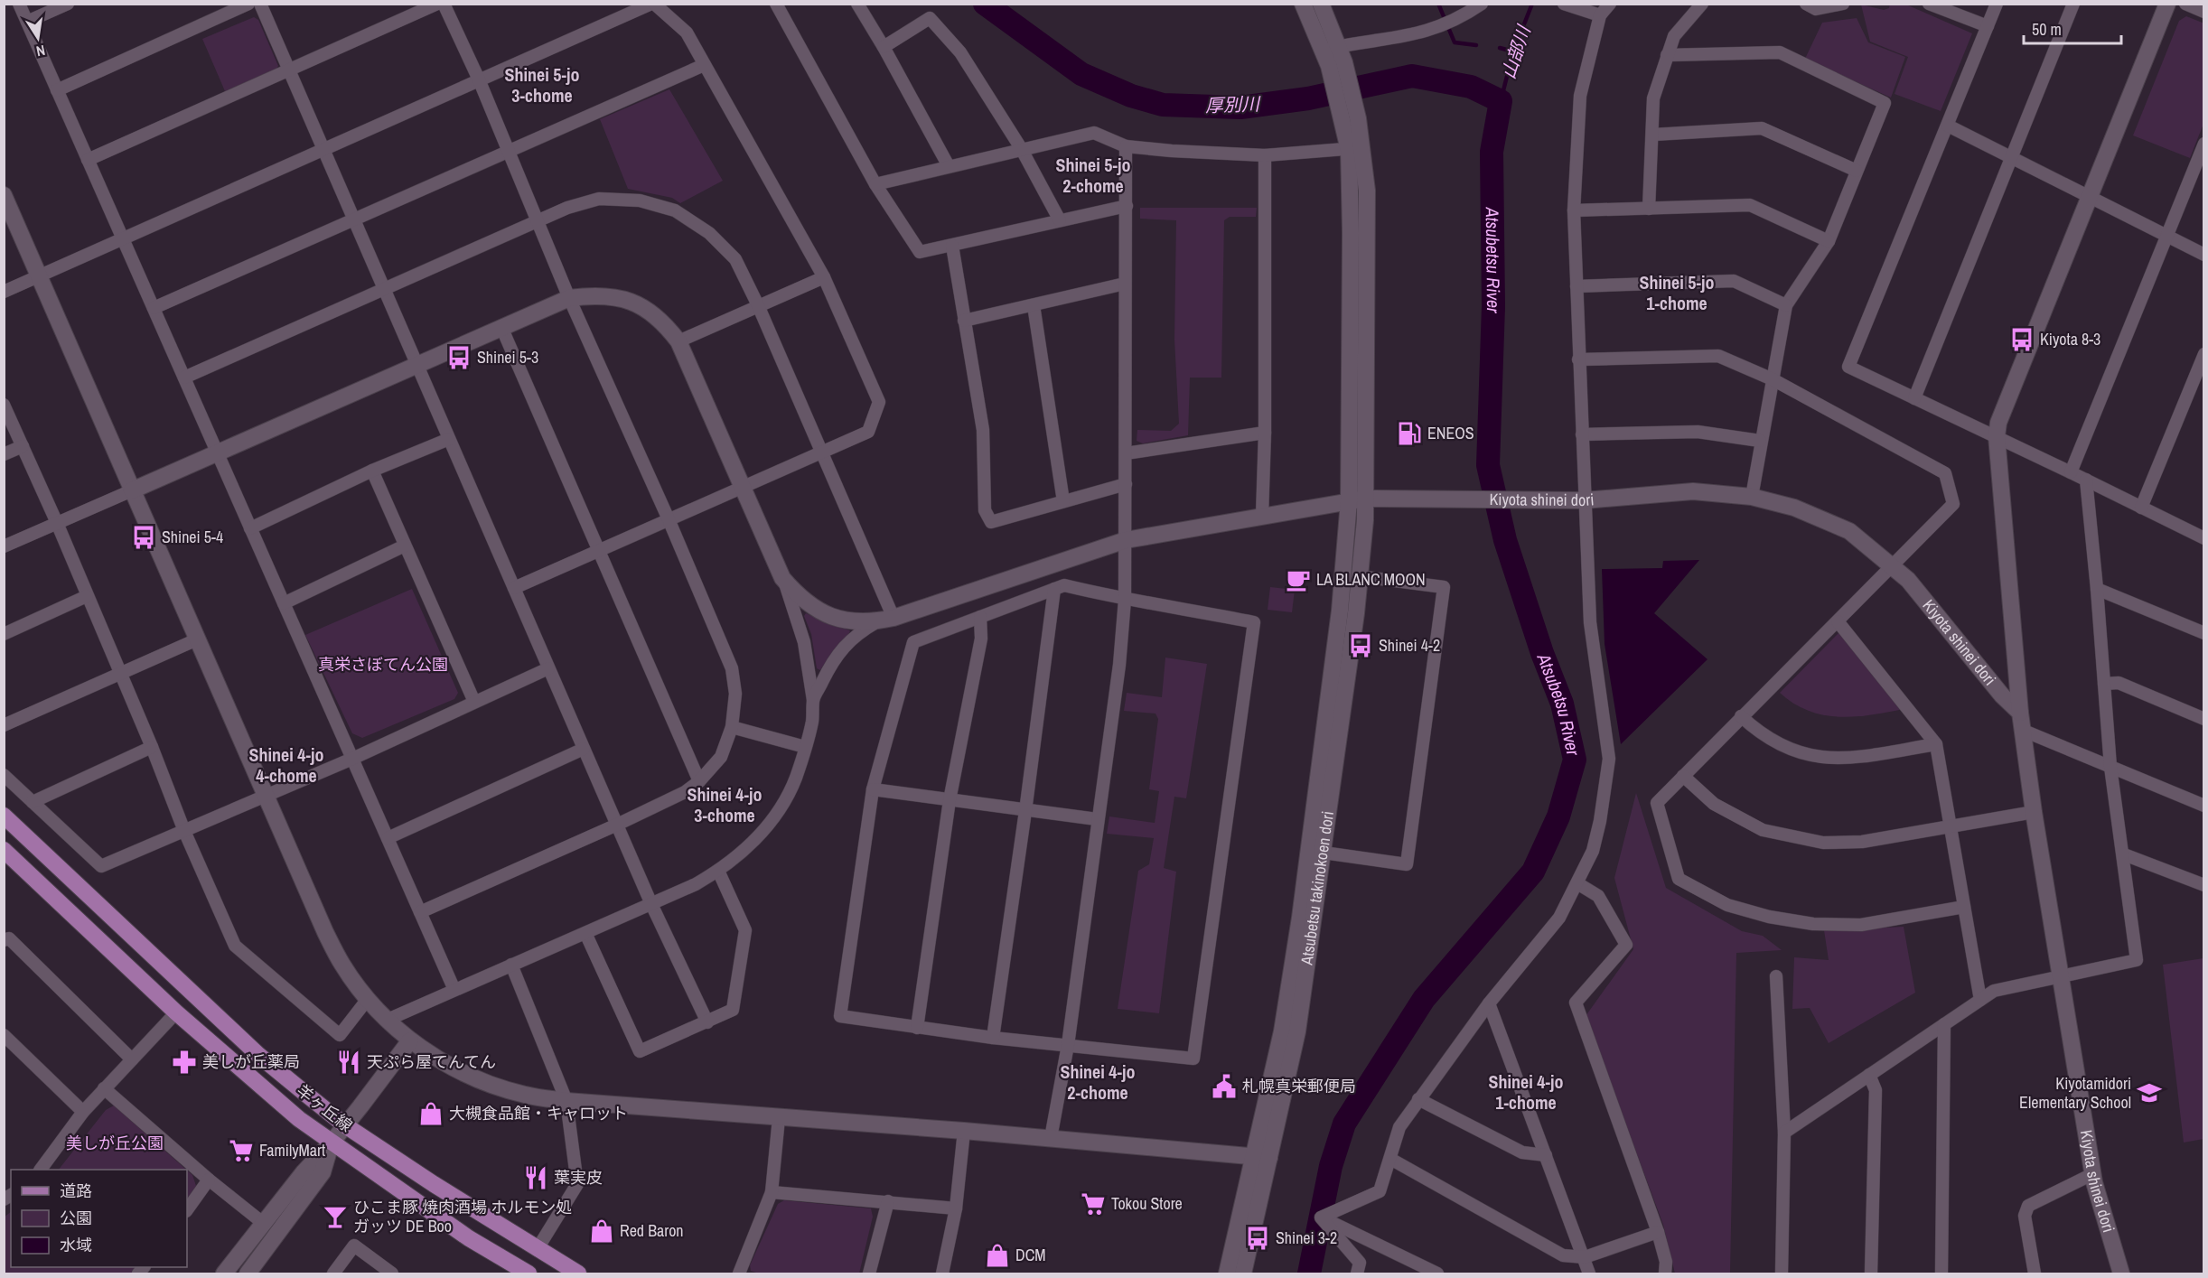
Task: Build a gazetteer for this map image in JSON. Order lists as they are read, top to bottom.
{
  "streets": {
    "main road": ["羊ヶ丘線"],
    "street": ["Kiyota shinei dori", "Atsubetsu takinokoen dori"]
  },
  "crossings": [
    ["Kiyota shinei dori", "Atsubetsu takinokoen dori"]
  ],
  "districts": [
    "Shinei 5-jo 3-chome",
    "Shinei 5-jo 2-chome",
    "Shinei 5-jo 1-chome",
    "Shinei 4-jo 4-chome",
    "Shinei 4-jo 3-chome",
    "Shinei 4-jo 2-chome",
    "Shinei 4-jo 1-chome"
  ],
  "water": ["山部川", "厚別川", "Atsubetsu River"],
  "parks": ["真栄さぼてん公園", "美しが丘公園"],
  "places": {
    "bus stop": [
      "Kiyota 8-3",
      "Shinei 5-3",
      "Shinei 5-4",
      "Shinei 4-2",
      "Shinei 3-2"
    ],
    "fuel station": ["ENEOS"],
    "cafe": ["LA BLANC MOON"],
    "pharmacy": ["美しが丘薬局"],
    "restaurant": ["天ぷら屋てんてん", "葉実皮"],
    "public building": ["札幌真栄郵便局"],
    "school or university": ["Kiyotamidori Elementary School"],
    "shop": ["大槻食品館・キャロット", "Red Baron", "DCM"],
    "supermarket": ["FamilyMart", "Tokou Store"],
    "bar": ["ひこま豚 焼肉酒場 ホルモン処 ガッツ DE Boo"]
  },
  "legend": ["道路", "公園", "水域"],
  "scale_bar": "50 m",
  "north": "bottom"
}
